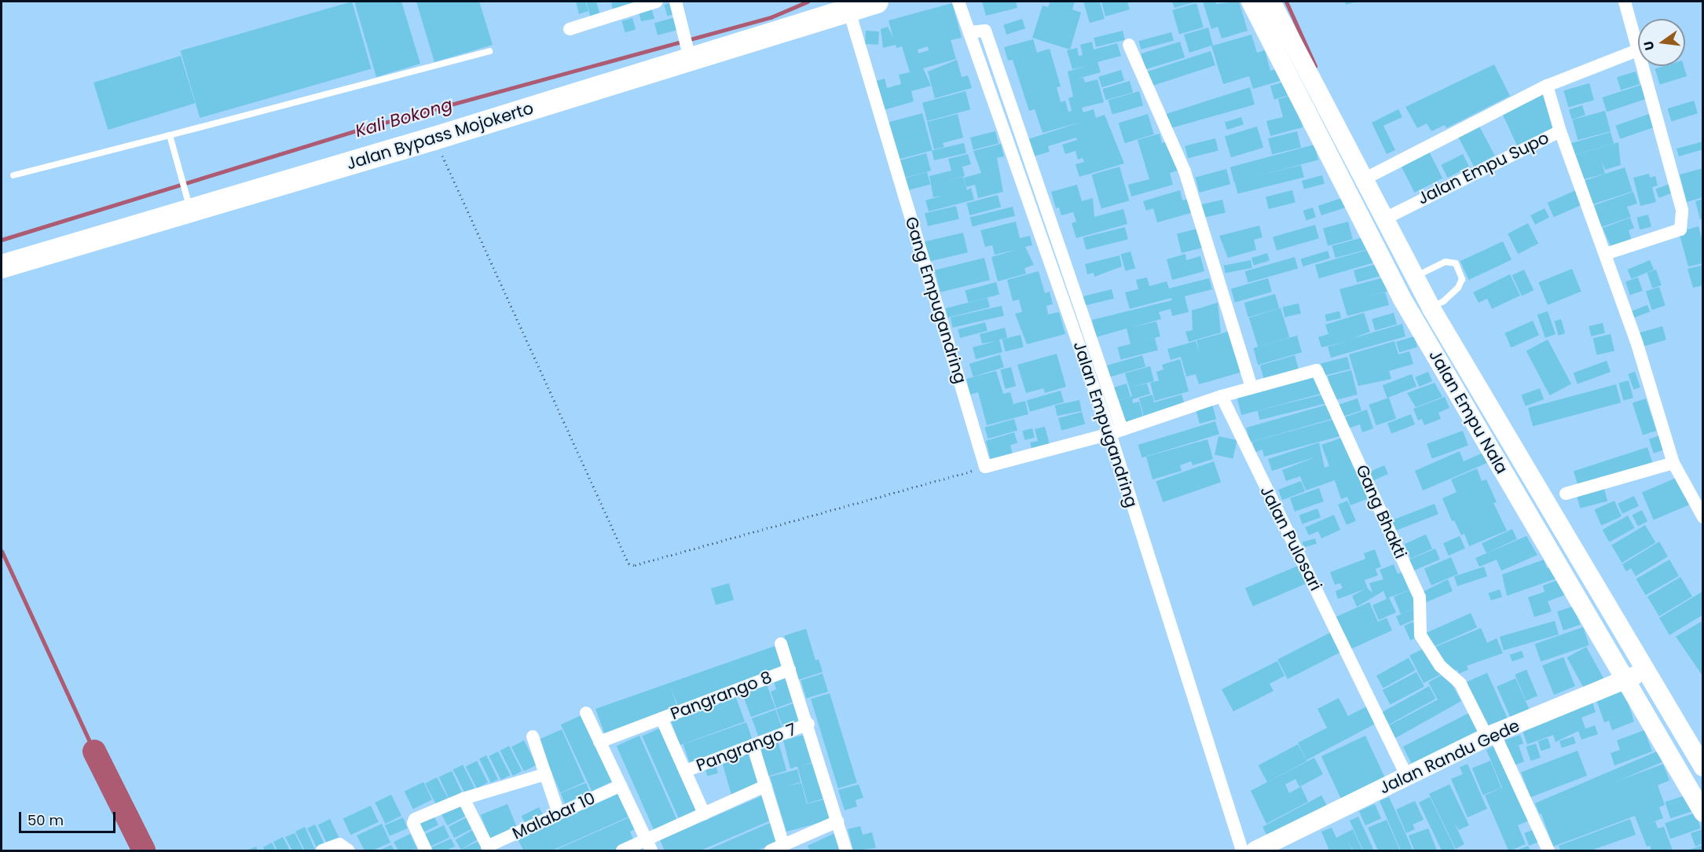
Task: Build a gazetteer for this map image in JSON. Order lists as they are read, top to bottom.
{
  "streets": {
    "highway": ["Jalan Bypass Mojokerto"],
    "main road": ["Jalan Empu Nala", "Jalan Randu Gede"],
    "street": [
      "Jalan Empu Supo",
      "Gang Empugandring",
      "Jalan Empugandring",
      "Gang Bhakti",
      "Jalan Pulosari",
      "Pangrango 8",
      "Pangrango 7",
      "Malabar 10"
    ]
  },
  "crossings": [
    ["Jalan Bypass Mojokerto", "Gang Empugandring"],
    ["Jalan Empu Supo", "Jalan Empu Nala"],
    ["Jalan Empu Nala", "Jalan Randu Gede"],
    ["Gang Bhakti", "Jalan Pulosari"],
    ["Gang Bhakti", "Jalan Randu Gede"],
    ["Jalan Pulosari", "Jalan Randu Gede"],
    ["Pangrango 8", "Pangrango 7"]
  ],
  "water": ["Kali Bokong"],
  "scale_bar": "50 m",
  "north": "left"
}
